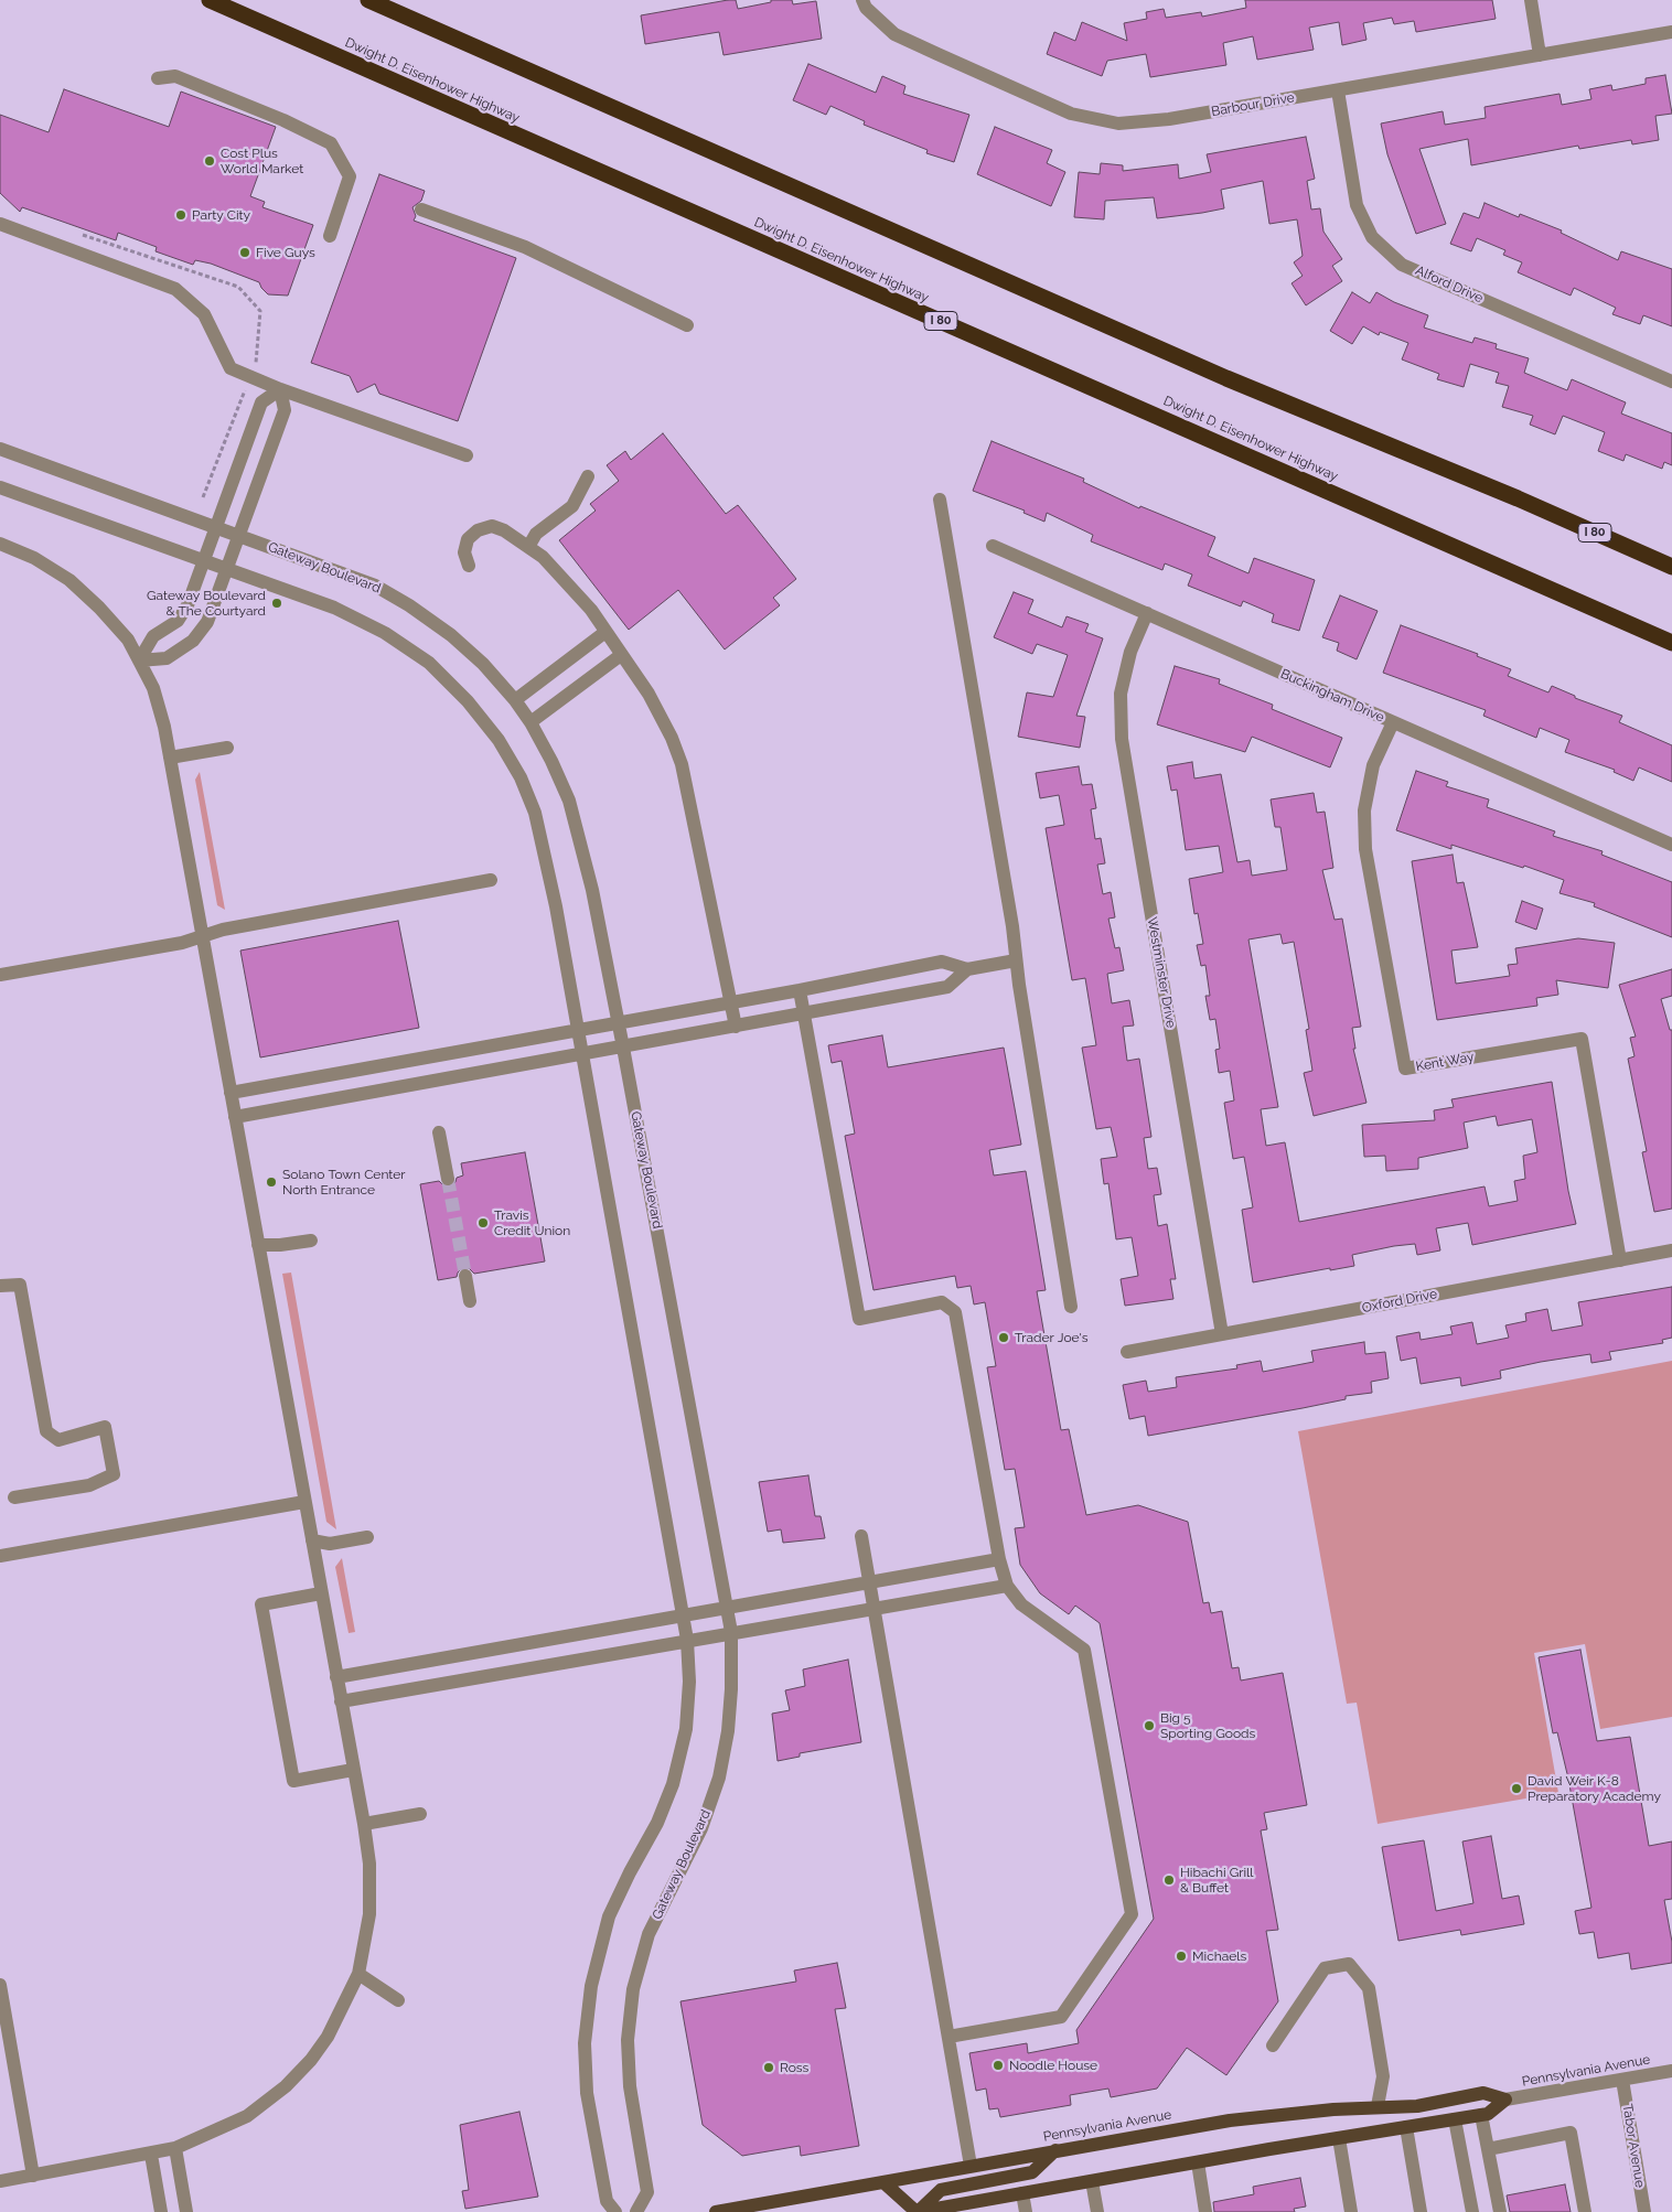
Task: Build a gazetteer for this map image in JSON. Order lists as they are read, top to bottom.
{
  "streets": {
    "highway": ["Dwight D. Eisenhower Highway", "I 80"],
    "main road": ["Pennsylvania Avenue"],
    "street": [
      "Barbour Drive",
      "Alford Drive",
      "Gateway Boulevard",
      "Buckingham Drive",
      "Westminster Drive",
      "Kent Way",
      "Oxford Drive",
      "Tabor Avenue"
    ]
  },
  "crossings": [
    ["Barbour Drive", "Alford Drive"],
    ["Buckingham Drive", "Westminster Drive"],
    ["Buckingham Drive", "Kent Way"],
    ["Westminster Drive", "Oxford Drive"],
    ["Kent Way", "Oxford Drive"],
    ["Pennsylvania Avenue", "Tabor Avenue"]
  ],
  "places": [
    "Cost Plus World Market",
    "Party City",
    "Five Guys",
    "Gateway Boulevard & The Courtyard",
    "Solano Town Center North Entrance",
    "Travis Credit Union",
    "Trader Joe's",
    "Big 5 Sporting Goods",
    "David Weir K-8 Preparatory Academy",
    "Hibachi Grill & Buffet",
    "Michaels",
    "Noodle House",
    "Ross"
  ]
}
